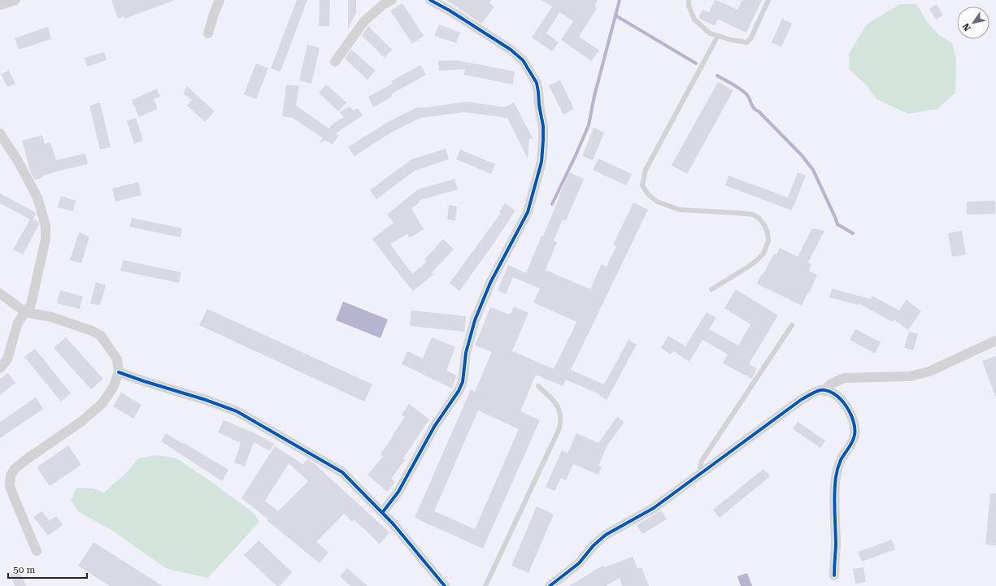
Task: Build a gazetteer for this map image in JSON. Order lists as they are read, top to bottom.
{
  "scale_bar": "50 m",
  "north": "bottom left"
}
